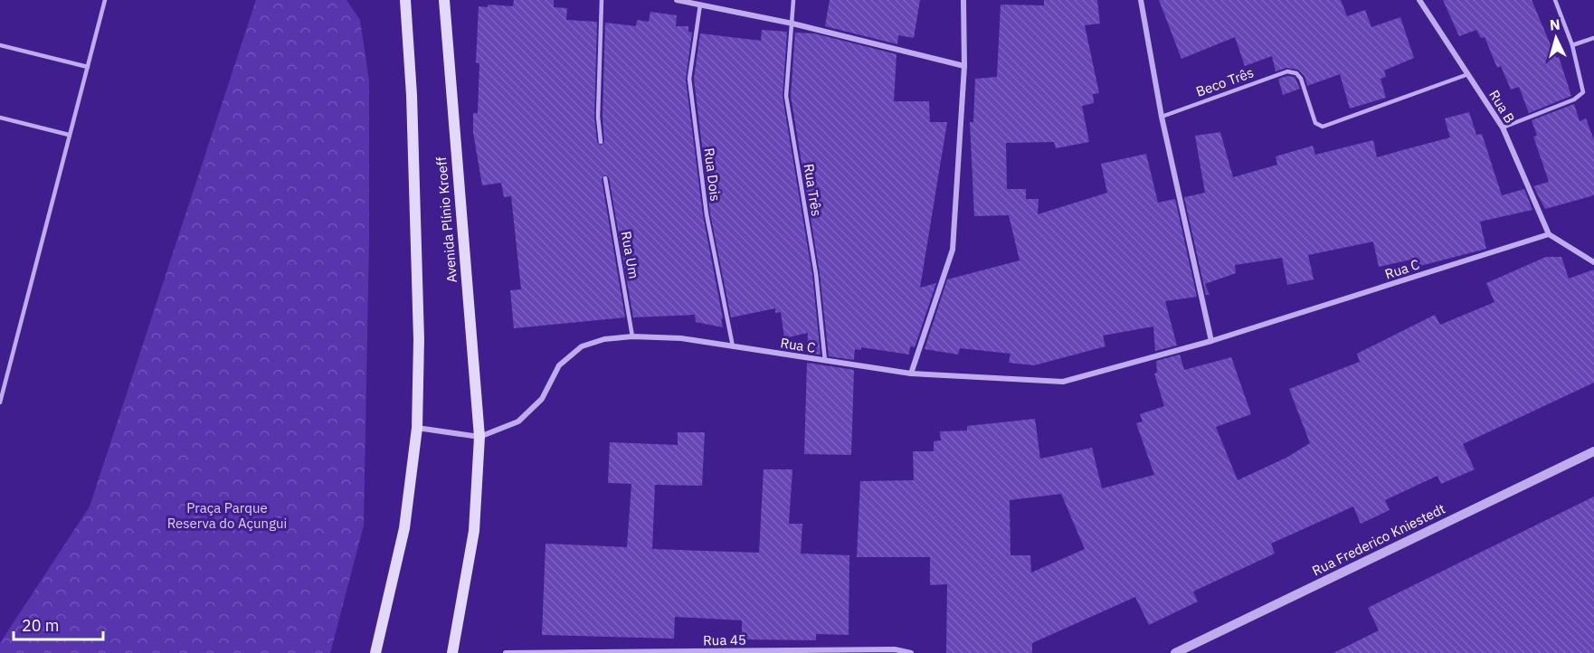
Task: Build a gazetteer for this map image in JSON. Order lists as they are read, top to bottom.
{
  "streets": {
    "main road": ["Avenida Plínio Kroeff"],
    "street": [
      "Rua B",
      "Rua C",
      "Rua Frederico Kniestedt",
      "Rua 45"
    ],
    "lane": [
      "Beco Três",
      "Rua Dois",
      "Rua Três",
      "Rua Um"
    ]
  },
  "crossings": [
    ["Beco Três", "Rua B"],
    ["Rua B", "Rua C"],
    ["Rua Dois", "Rua C"],
    ["Rua Três", "Rua C"],
    ["Avenida Plínio Kroeff", "Rua C"],
    ["Rua Um", "Rua C"]
  ],
  "parks": ["Praça Parque Reserva do Açungui"],
  "scale_bar": "20 m",
  "north": "top"
}
